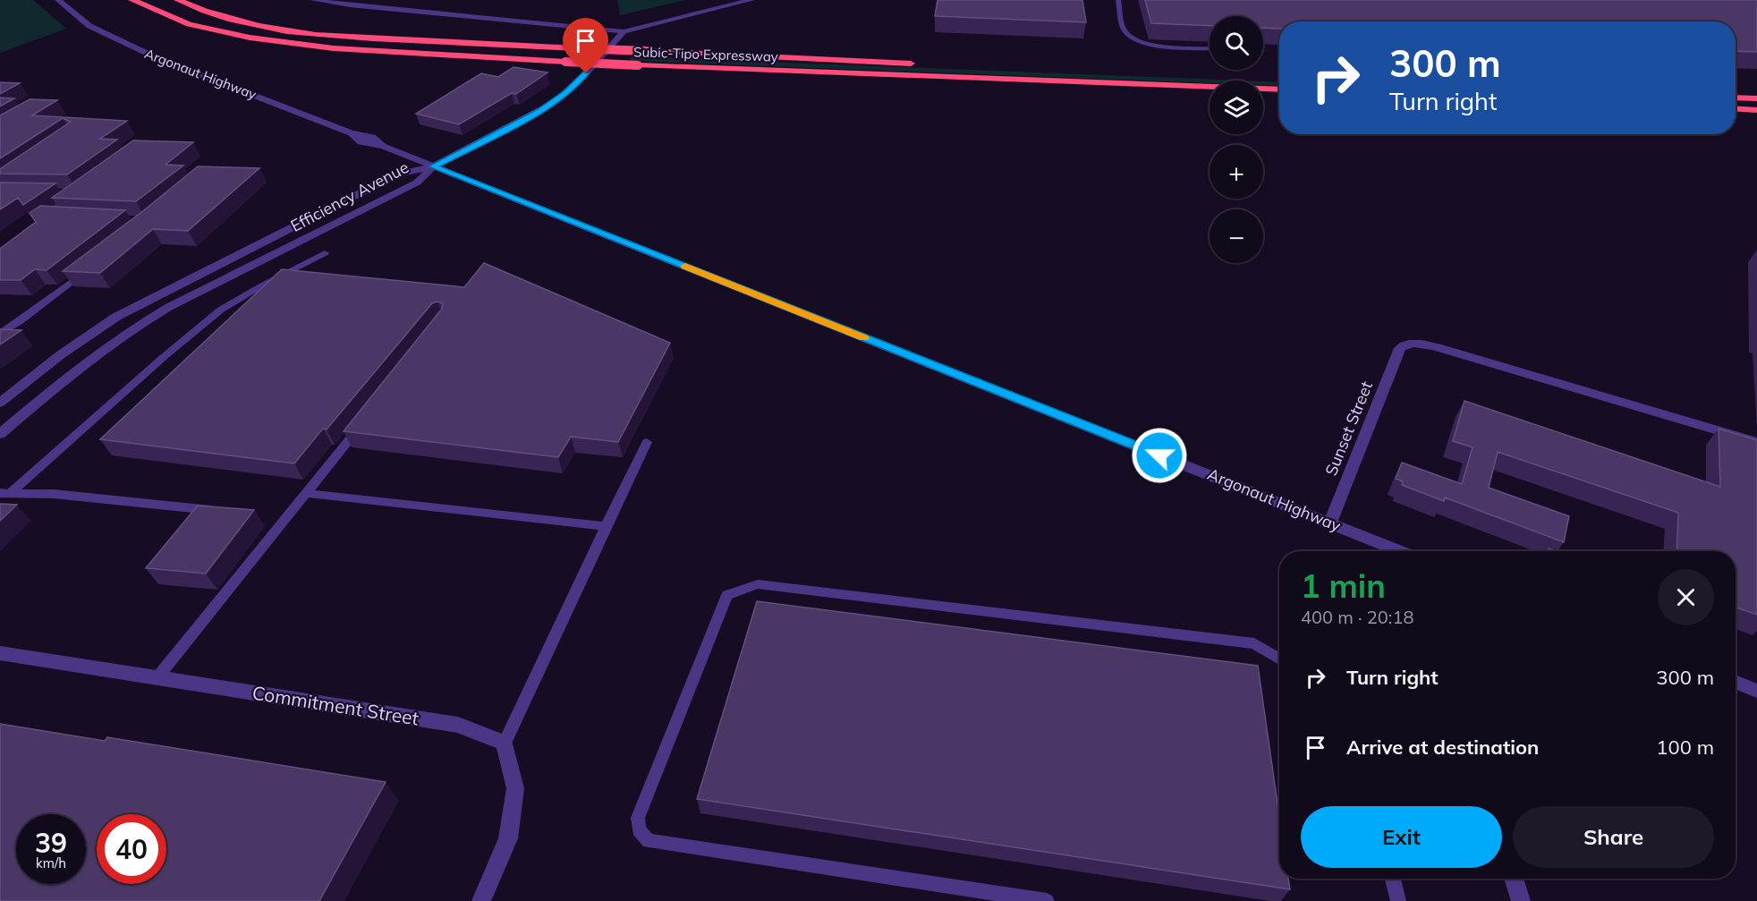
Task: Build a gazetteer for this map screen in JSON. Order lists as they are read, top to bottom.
{
  "streets": {
    "highway": ["Subic-Tipo Expressway"],
    "street": [
      "Argonaut Highway",
      "Efficiency Avenue",
      "Sunset Street",
      "Commitment Street"
    ]
  },
  "crossings": [
    ["Argonaut Highway", "Efficiency Avenue"],
    ["Argonaut Highway", "Sunset Street"]
  ],
  "page": {
    "map_buttons": ["+", "−"],
    "turn": ["300 m", "Turn right"],
    "heading": ["1 min", "400 m · 20:18"],
    "list": [
      {
        "name": "Turn right",
        "value": "300 m"
      },
      {
        "name": "Arrive at destination",
        "value": "100 m"
      }
    ],
    "buttons": ["Exit", "Share"],
    "speed": "39 km/h",
    "limit": "40"
  }
}
